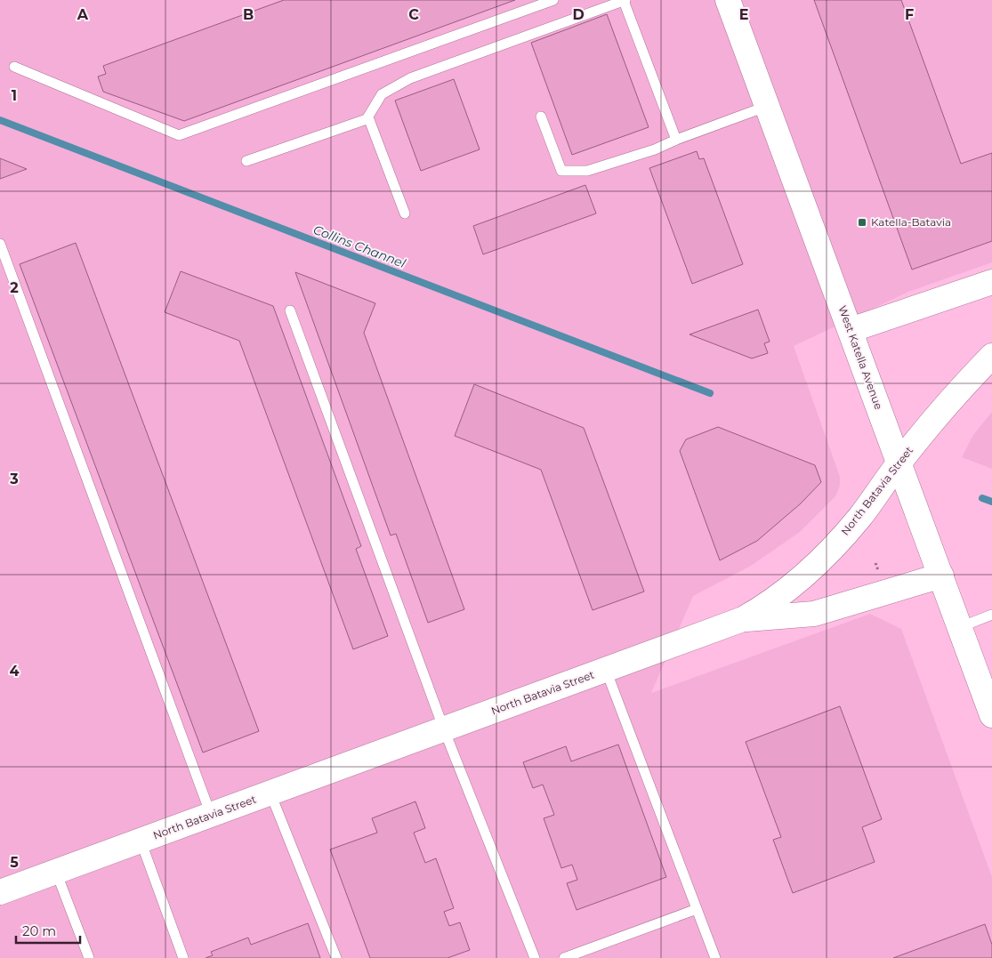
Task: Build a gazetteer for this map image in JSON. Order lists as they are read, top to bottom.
{
  "streets": {
    "street": ["West Katella Avenue", "North Batavia Street"]
  },
  "crossings": [
    ["West Katella Avenue", "North Batavia Street"]
  ],
  "water": ["Collins Channel"],
  "places": {
    "transit": ["Katella-Batavia"]
  },
  "scale_bar": "20 m",
  "grid": {
    "columns": [
      "A",
      "B",
      "C",
      "D",
      "E",
      "F"
    ],
    "rows": [
      "1",
      "2",
      "3",
      "4",
      "5"
    ]
  }
}
